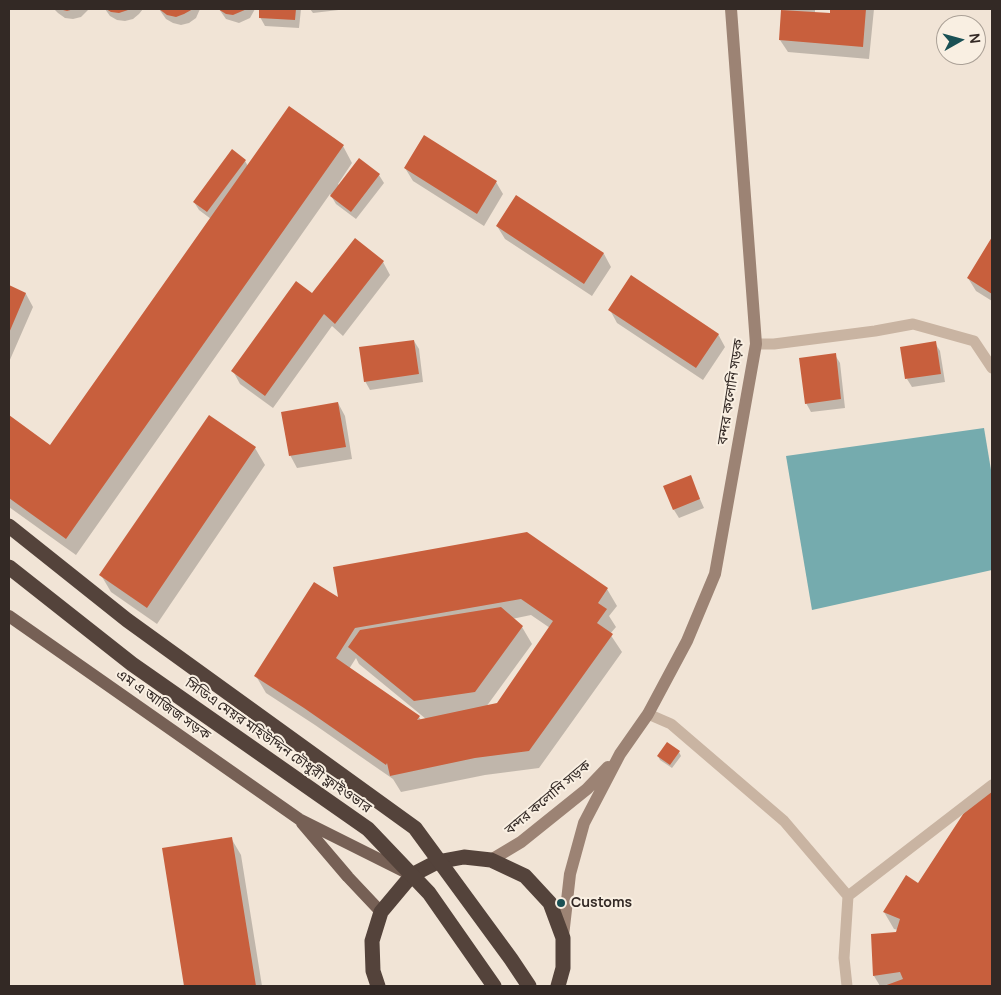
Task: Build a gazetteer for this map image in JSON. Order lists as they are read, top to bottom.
{
  "streets": {
    "highway": ["সিডিএ মেয়র মহিউদ্দিন চৌধুরী ফ্লাইওভার"],
    "main road": ["এম এ আজিজ সড়ক"],
    "street": ["বন্দর কলোনি সড়ক"]
  },
  "places": ["Customs"],
  "north": "right"
}
